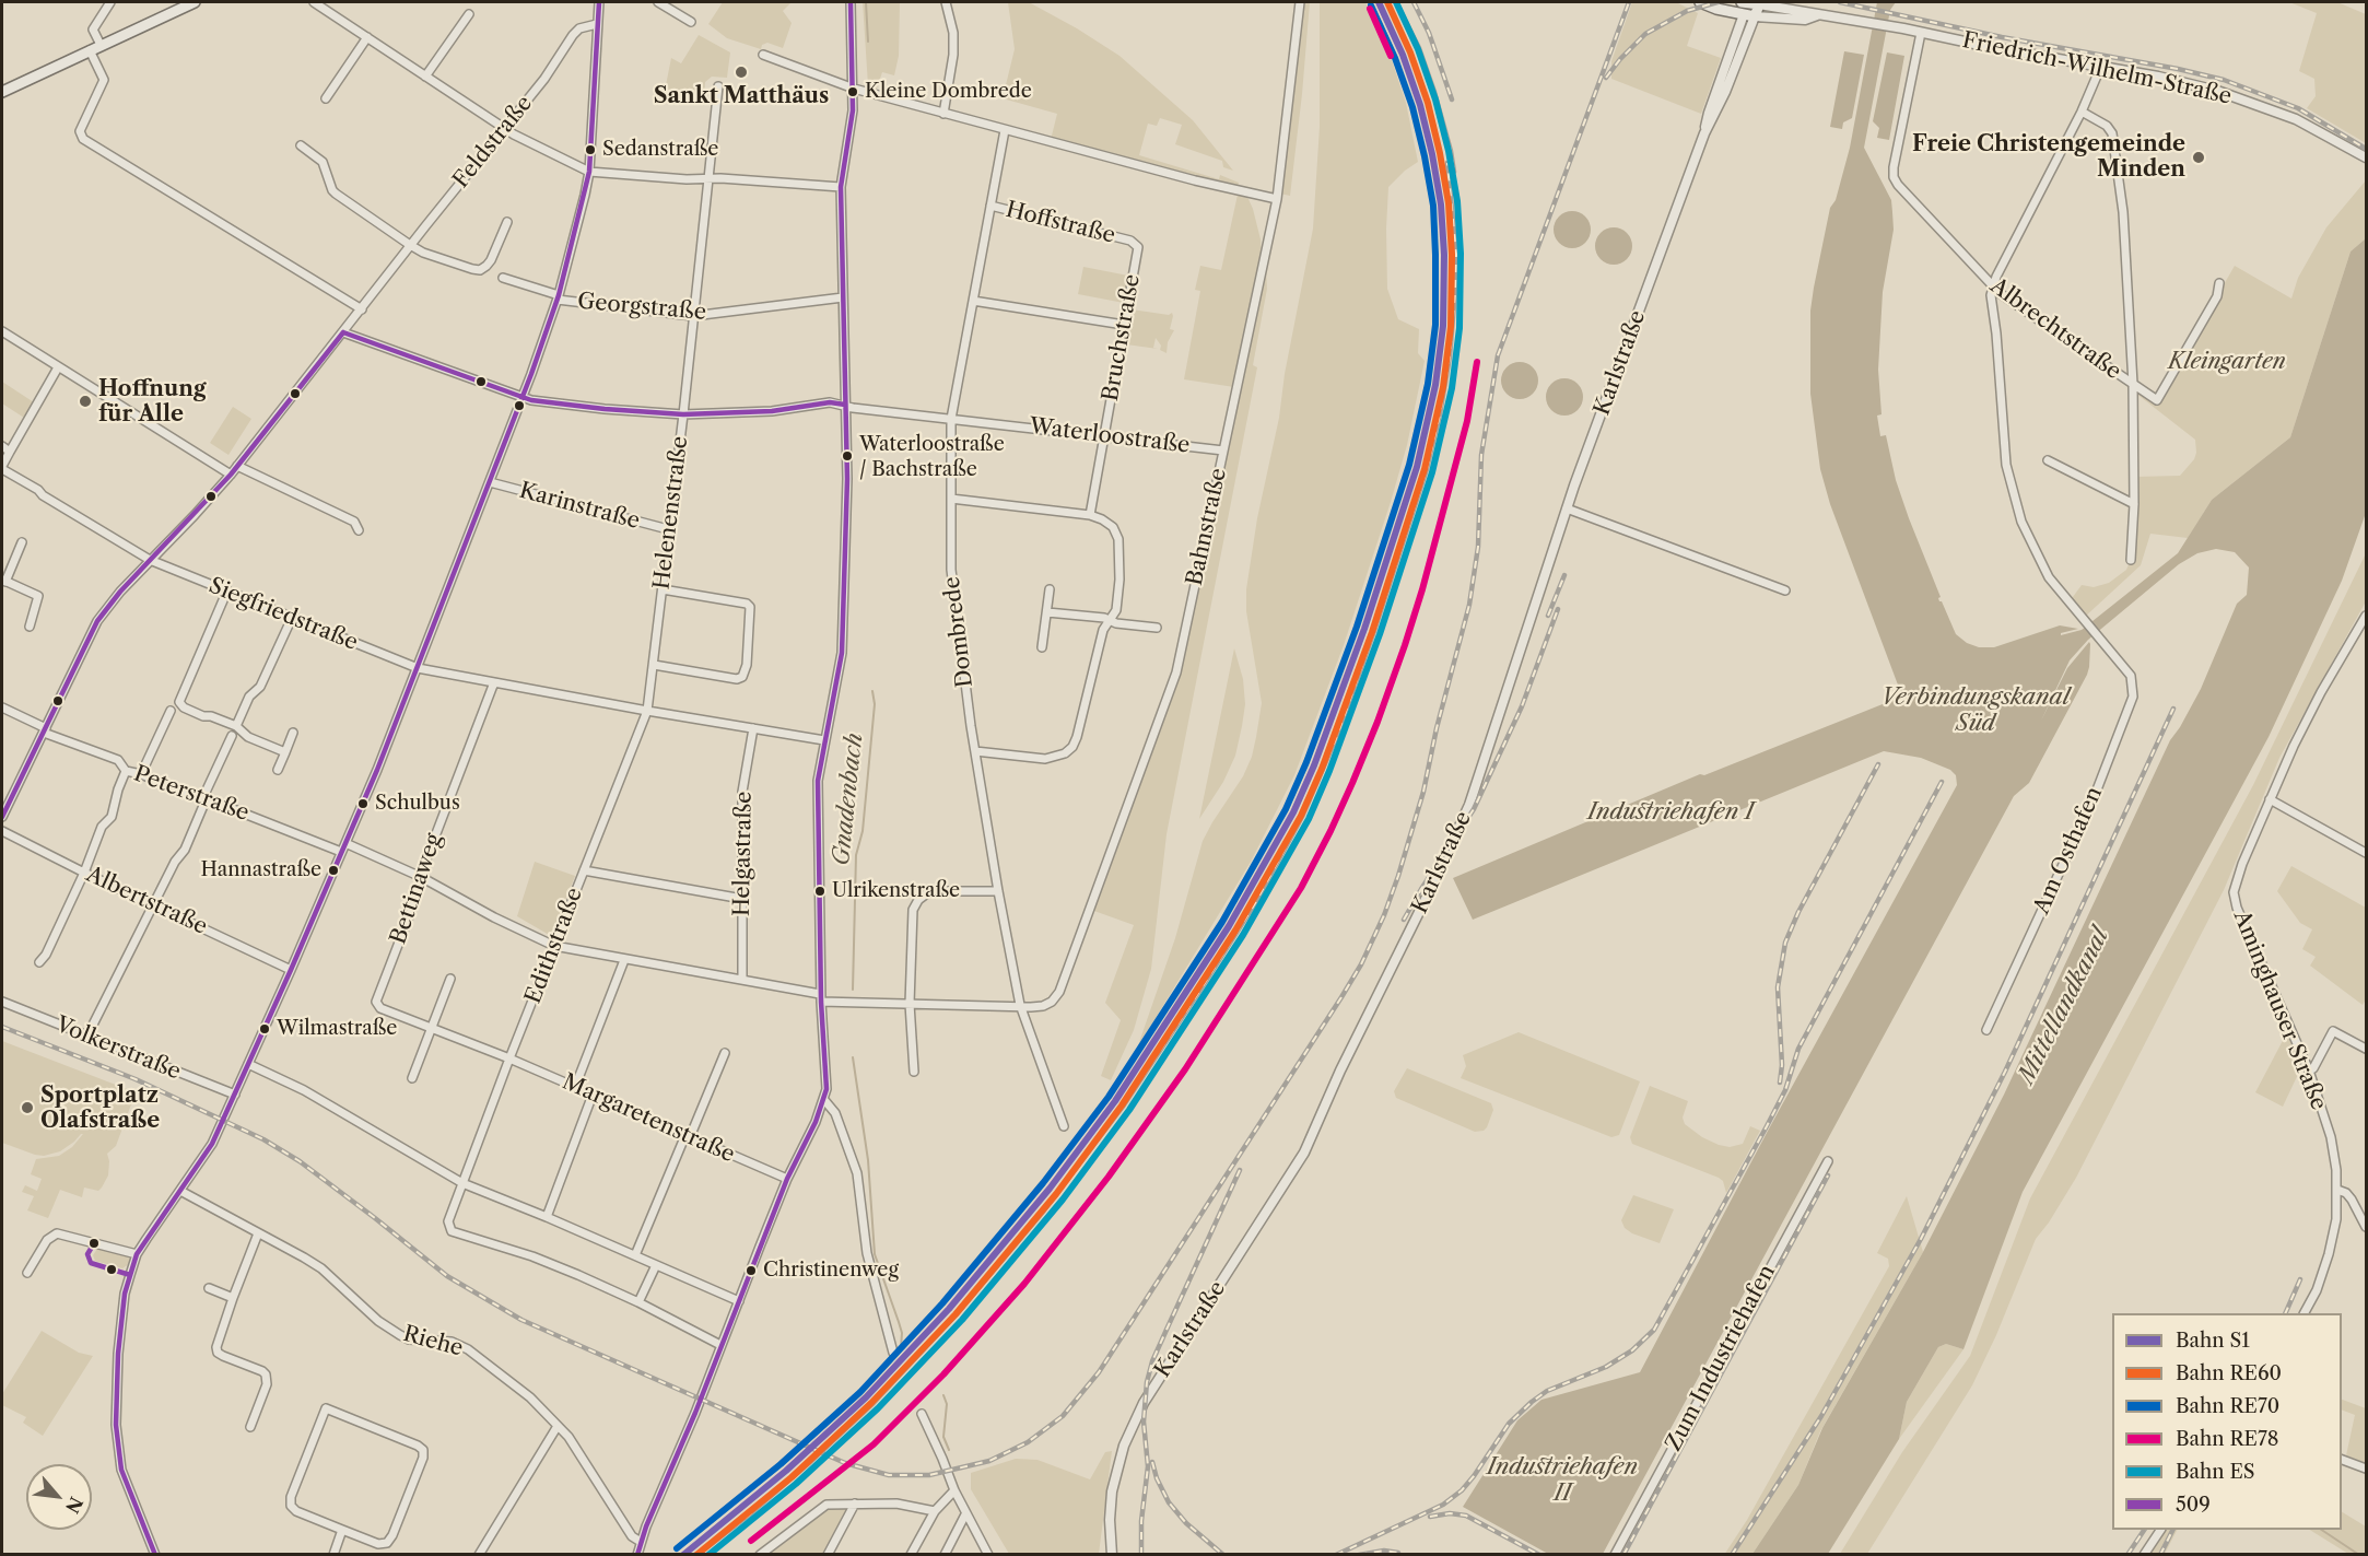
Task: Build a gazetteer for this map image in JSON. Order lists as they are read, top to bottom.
{
  "streets": {
    "main road": ["Friedrich-Wilhelm-Straße"],
    "street": [
      "Feldstraße",
      "Hoffstraße",
      "Georgstraße",
      "Albrechtstraße",
      "Bruchstraße",
      "Karlstraße",
      "Waterloostraße",
      "Karinstraße",
      "Helenenstraße",
      "Bahnstraße",
      "Siegfriedstraße",
      "Dombrede",
      "Peterstraße",
      "Am Osthafen",
      "Helgastraße",
      "Bettinaweg",
      "Albertstraße",
      "Edithstraße",
      "Aminghauser Straße",
      "Volkerstraße",
      "Margaretenstraße",
      "Riehe",
      "Zum Industriehafen"
    ]
  },
  "crossings": [
    ["Friedrich-Wilhelm-Straße", "Albrechtstraße"],
    ["Friedrich-Wilhelm-Straße", "Karlstraße"],
    ["Feldstraße", "Waterloostraße"],
    ["Feldstraße", "Siegfriedstraße"],
    ["Feldstraße", "Peterstraße"],
    ["Hoffstraße", "Bruchstraße"],
    ["Hoffstraße", "Dombrede"],
    ["Georgstraße", "Helenenstraße"],
    ["Albrechtstraße", "Am Osthafen"],
    ["Bruchstraße", "Waterloostraße"],
    ["Waterloostraße", "Helenenstraße"],
    ["Waterloostraße", "Bahnstraße"],
    ["Waterloostraße", "Dombrede"],
    ["Karinstraße", "Helenenstraße"],
    ["Helenenstraße", "Edithstraße"],
    ["Bahnstraße", "Dombrede"],
    ["Bettinaweg", "Edithstraße"],
    ["Bettinaweg", "Margaretenstraße"],
    ["Edithstraße", "Margaretenstraße"]
  ],
  "water": [
    "Verbindungskanal Süd",
    "Gnadenbach",
    "Industriehafen I",
    "Mittellandkanal",
    "Industriehafen II"
  ],
  "parks": ["Kleingarten"],
  "places": [
    "Sankt Matthäus",
    "Kleine Dombrede",
    "Sedanstraße",
    "Freie Christengemeinde Minden",
    "Hoffnung für Alle",
    "Waterloostraße / Bachstraße",
    "Schulbus",
    "Hannastraße",
    "Ulrikenstraße",
    "Wilmastraße",
    "Sportplatz Olafstraße",
    "Christinenweg"
  ],
  "lines": [
    "rail line S1",
    "rail line RE60",
    "rail line ES",
    "transit line 509",
    "rail line RE70",
    "rail line RE78"
  ],
  "legend": [
    "Bahn S1",
    "Bahn RE60",
    "Bahn RE70",
    "Bahn RE78",
    "Bahn ES",
    "509"
  ],
  "north": "bottom right"
}
